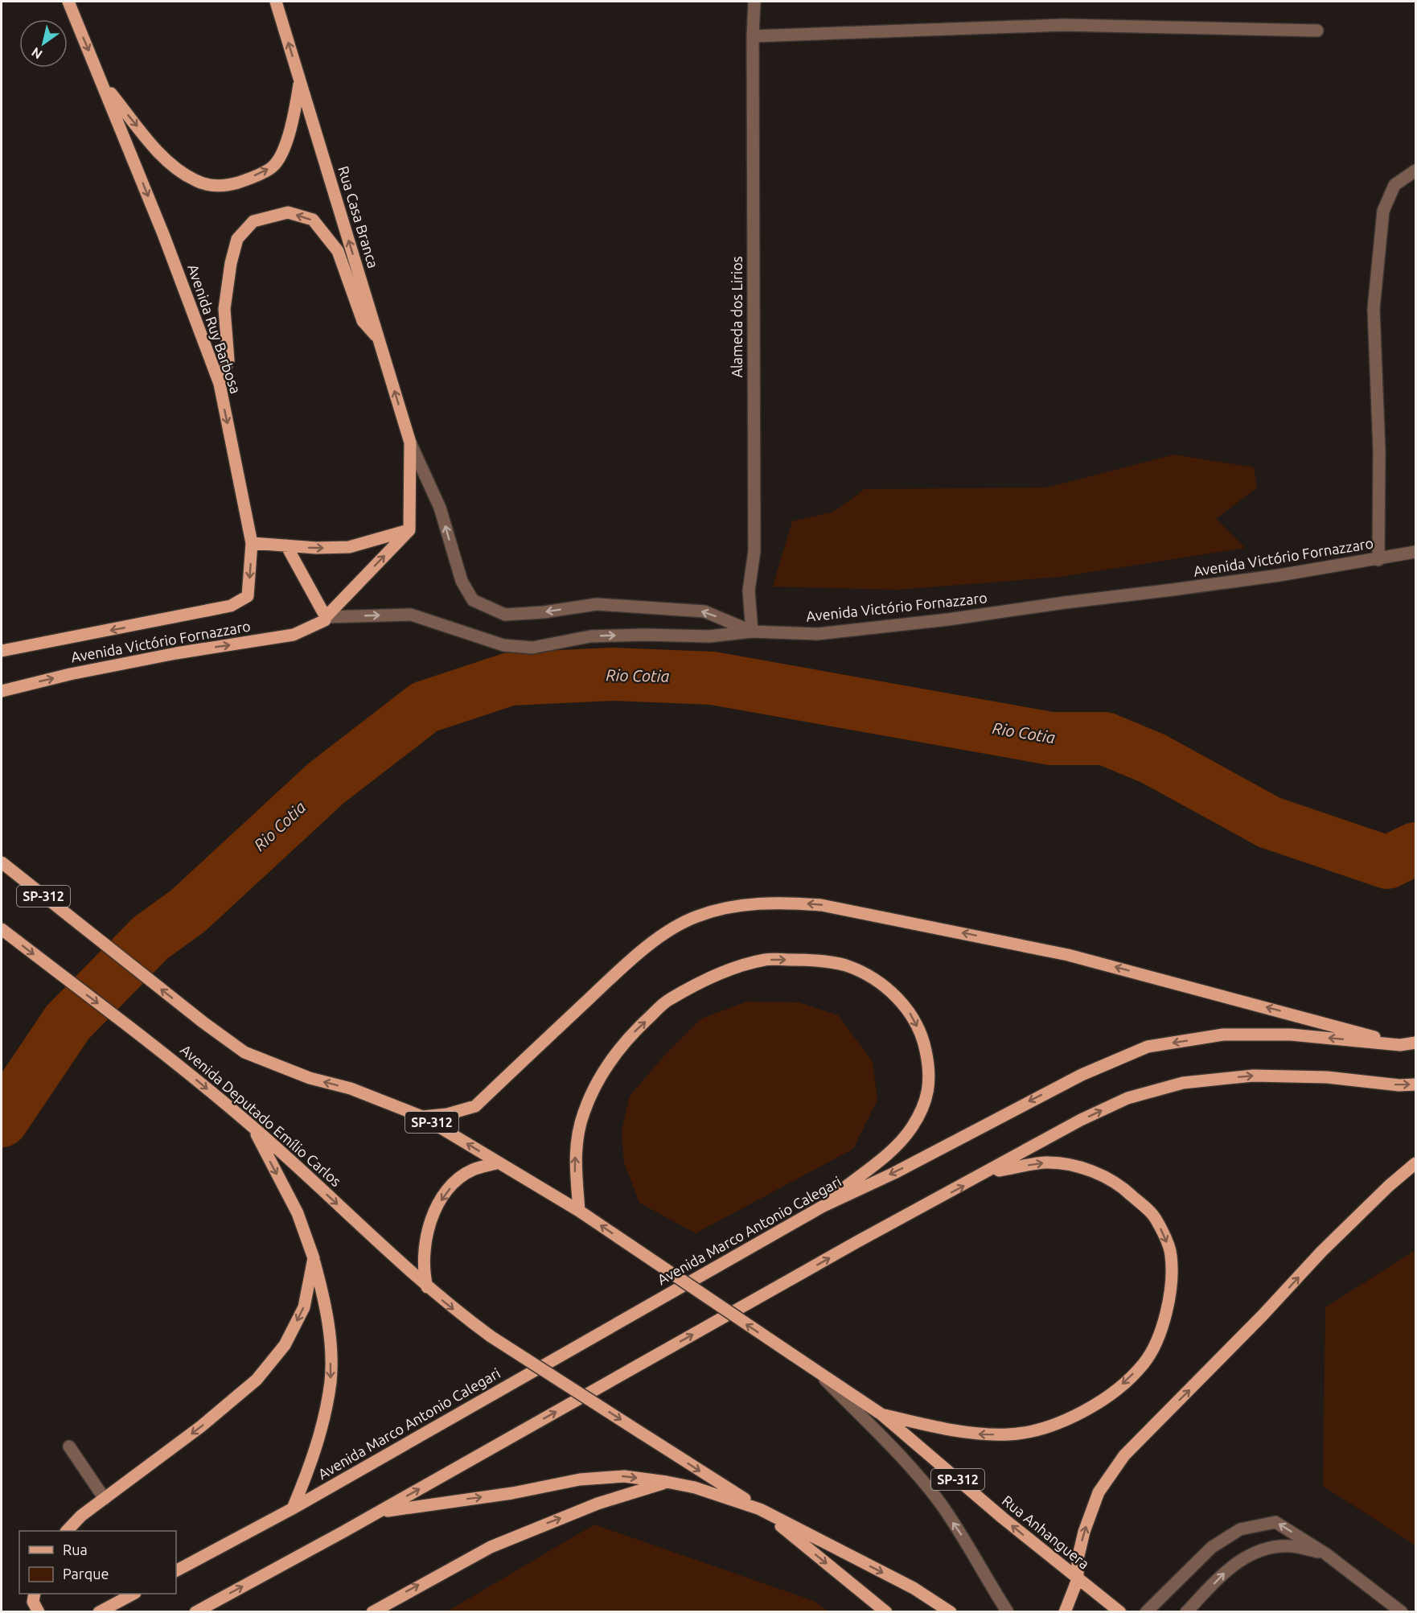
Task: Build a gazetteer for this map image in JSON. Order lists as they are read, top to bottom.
{
  "streets": {
    "main road": [
      "Rua Casa Branca",
      "Avenida Ruy Barbosa",
      "Avenida Victório Fornazzaro",
      "SP-312",
      "Avenida Deputado Emílio Carlos",
      "Avenida Marco Antonio Calegari",
      "Rua Anhanguera"
    ],
    "street": ["Alameda dos Lirios"]
  },
  "crossings": [
    ["Alameda dos Lirios", "Avenida Victório Fornazzaro"],
    ["Avenida Ruy Barbosa", "Avenida Victório Fornazzaro"],
    ["SP-312", "Rua Anhanguera"]
  ],
  "one_way": ["Rua Casa Branca", "Avenida Ruy Barbosa", "Rua Anhanguera"],
  "water": ["Rio Cotia"],
  "legend": ["Rua", "Parque"],
  "north": "bottom left"
}
